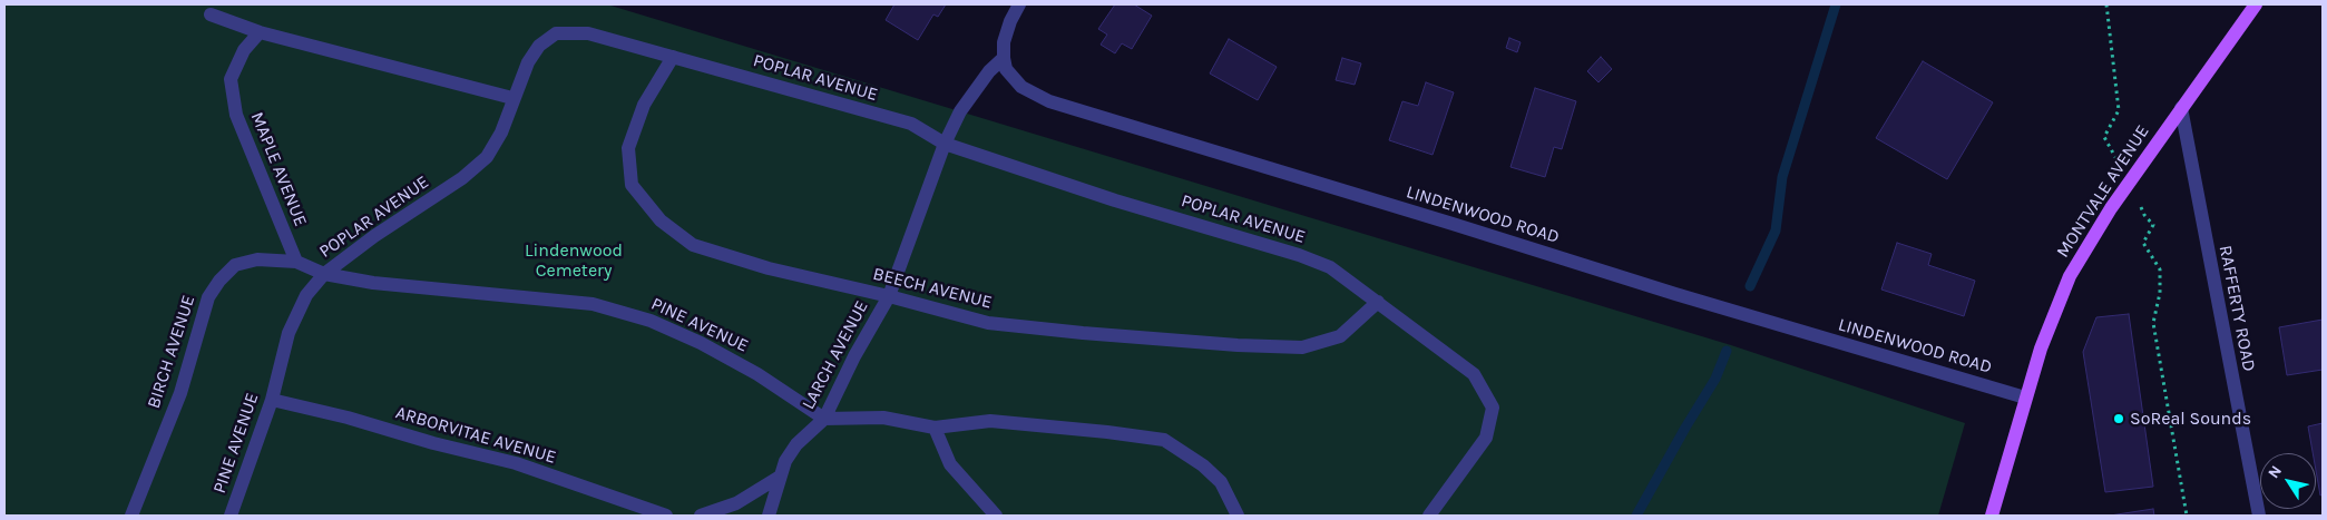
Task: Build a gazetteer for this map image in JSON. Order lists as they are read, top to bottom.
{
  "streets": {
    "main road": ["MONTVALE AVENUE"],
    "street": [
      "POPLAR AVENUE",
      "MAPLE AVENUE",
      "LINDENWOOD ROAD",
      "BEECH AVENUE",
      "RAFFERTY ROAD",
      "PINE AVENUE",
      "BIRCH AVENUE",
      "LARCH AVENUE",
      "ARBORVITAE AVENUE"
    ]
  },
  "crossings": [
    ["POPLAR AVENUE", "BEECH AVENUE"],
    ["POPLAR AVENUE", "PINE AVENUE"],
    ["POPLAR AVENUE", "LARCH AVENUE"],
    ["MAPLE AVENUE", "BIRCH AVENUE"],
    ["MONTVALE AVENUE", "LINDENWOOD ROAD"],
    ["MONTVALE AVENUE", "RAFFERTY ROAD"],
    ["LINDENWOOD ROAD", "LARCH AVENUE"],
    ["BEECH AVENUE", "LARCH AVENUE"],
    ["PINE AVENUE", "LARCH AVENUE"],
    ["PINE AVENUE", "ARBORVITAE AVENUE"]
  ],
  "parks": ["Lindenwood Cemetery"],
  "places": ["SoReal Sounds"],
  "north": "top left"
}
